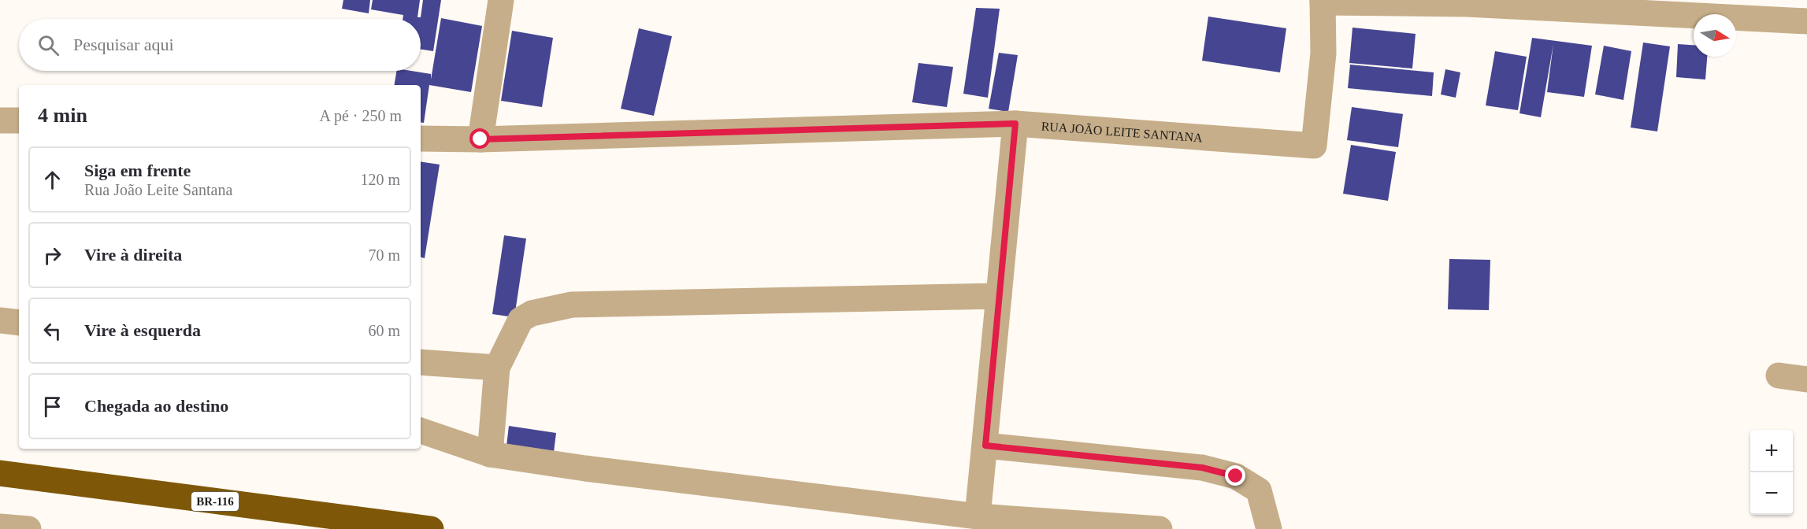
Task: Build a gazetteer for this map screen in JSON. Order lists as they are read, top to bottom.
{
  "streets": {
    "highway": ["BR-116"],
    "street": ["RUA JOÃO LEITE SANTANA"]
  },
  "north": "right",
  "page": {
    "search": "Pesquisar aqui",
    "heading": ["4 min", "A pé · 250 m"],
    "list": [
      ["Siga em frente", "Rua João Leite Santana", "120 m"],
      ["Vire à direita", "70 m"],
      ["Vire à esquerda", "60 m"],
      "Chegada ao destino"
    ],
    "map_buttons": ["+", "−"]
  }
}
